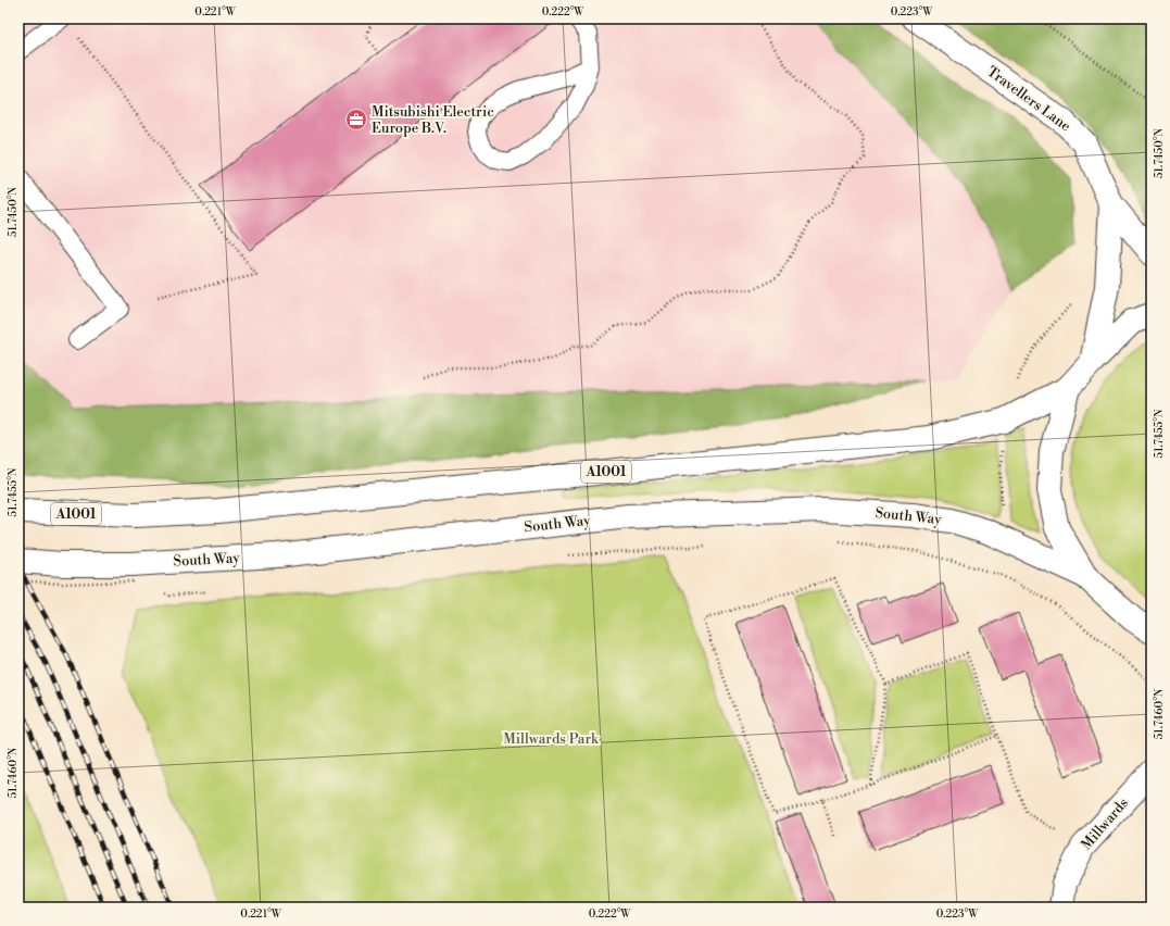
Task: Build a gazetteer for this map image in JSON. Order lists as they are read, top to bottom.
{
  "streets": {
    "main road": [
      "Travellers Lane",
      "A1001",
      "South Way",
      "Millwards"
    ]
  },
  "parks": ["Millwards Park"],
  "places": {
    "office": ["Mitsubishi Electric Europe B.V."]
  },
  "coordinates": [
    "0.221°W",
    "0.222°W",
    "0.223°W",
    "51.7450°N",
    "51.7455°N",
    "51.7460°N"
  ]
}
